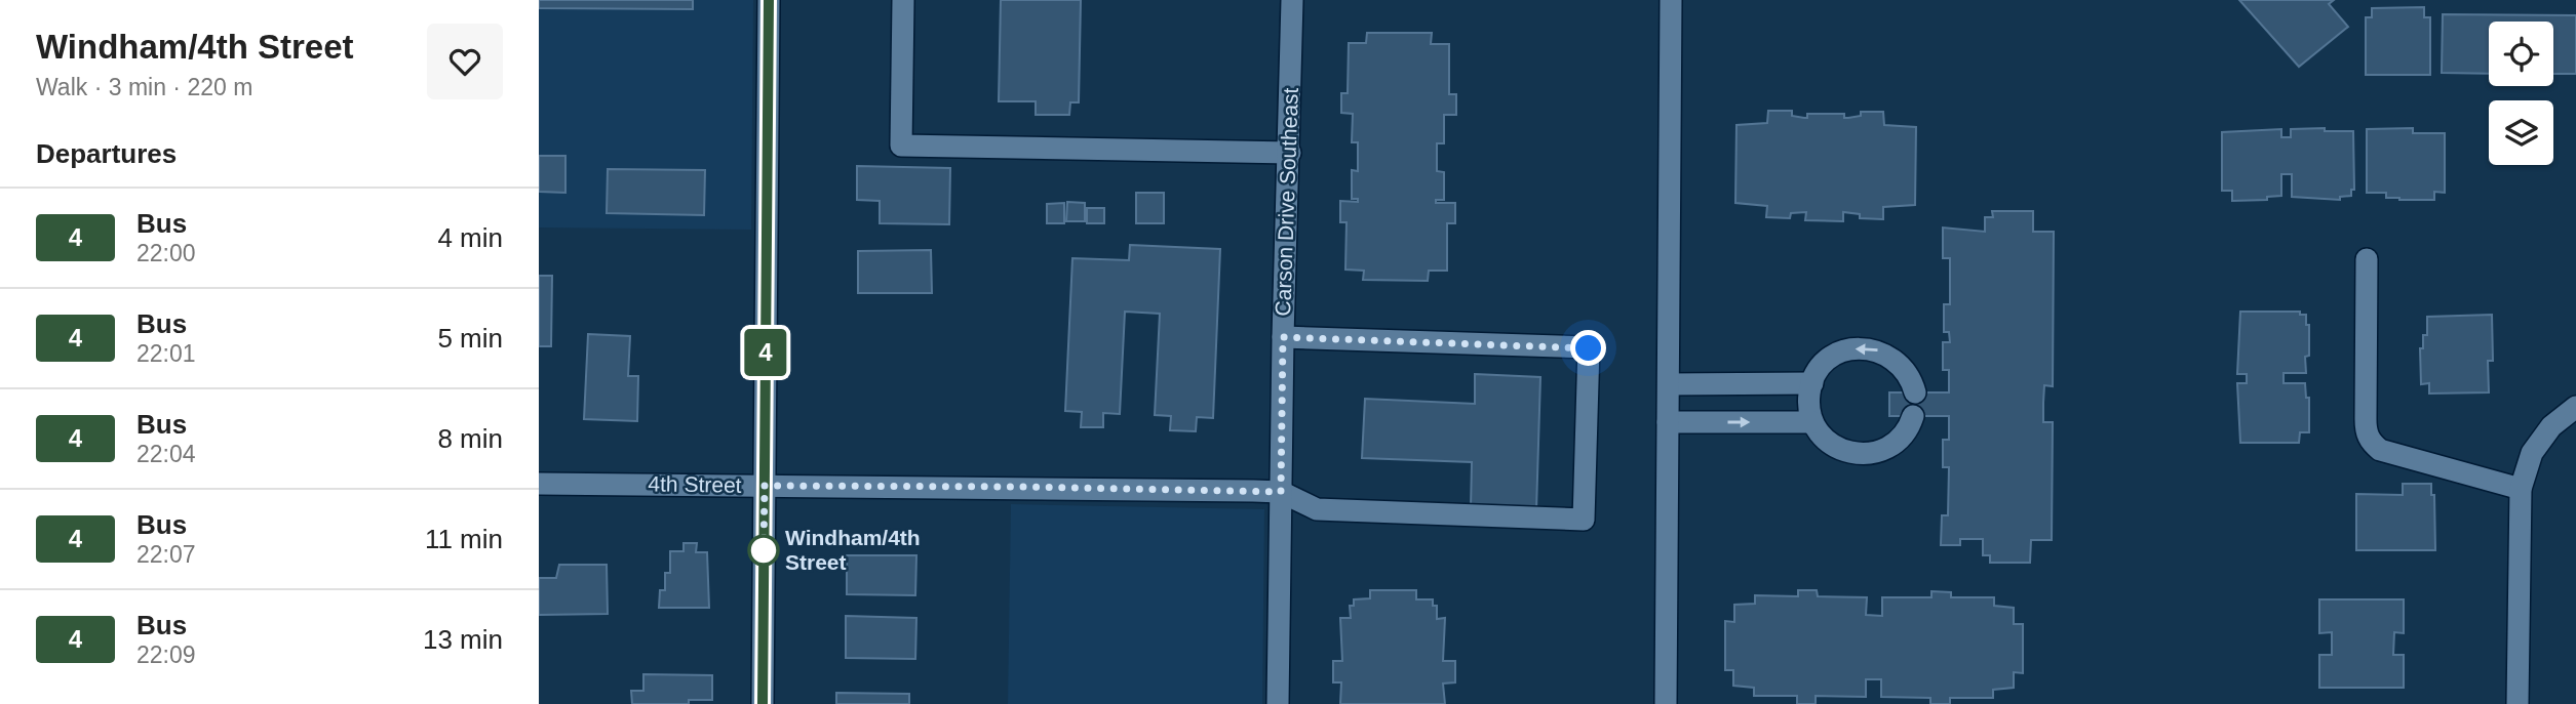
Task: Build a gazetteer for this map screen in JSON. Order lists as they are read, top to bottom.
{
  "streets": {
    "street": ["Carson Drive Southeast", "4th Street"]
  },
  "crossings": [
    ["Carson Drive Southeast", "4th Street"]
  ],
  "places": ["Windham/4th Street"],
  "lines": ["bus line 4"],
  "page": {
    "heading": [
      ["Windham/4th Street", "Walk · 3 min · 220 m"],
      "Departures"
    ],
    "on_map": "4",
    "list": [
      {
        "mark": "4",
        "name": "Bus",
        "note": "22:00",
        "value": "4 min"
      },
      {
        "mark": "4",
        "name": "Bus",
        "note": "22:01",
        "value": "5 min"
      },
      {
        "mark": "4",
        "name": "Bus",
        "note": "22:04",
        "value": "8 min"
      },
      {
        "mark": "4",
        "name": "Bus",
        "note": "22:07",
        "value": "11 min"
      },
      {
        "mark": "4",
        "name": "Bus",
        "note": "22:09",
        "value": "13 min"
      }
    ]
  }
}
